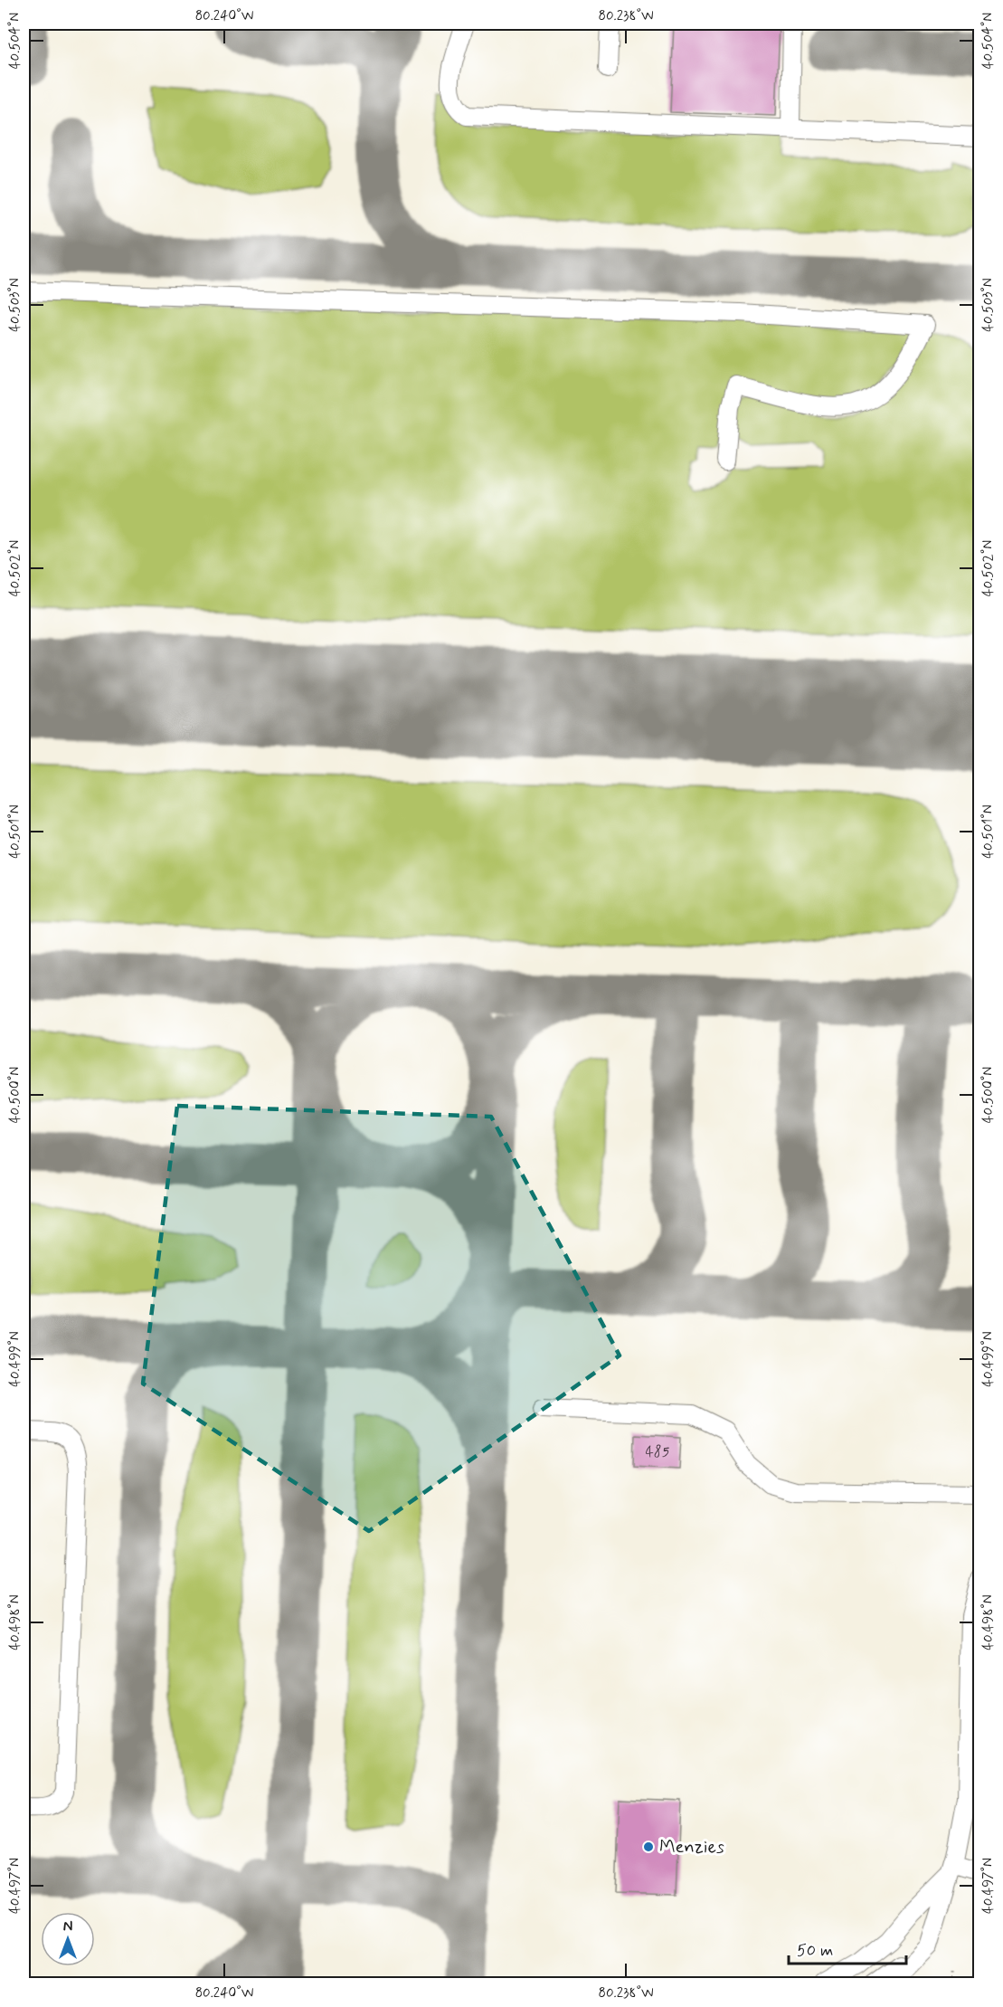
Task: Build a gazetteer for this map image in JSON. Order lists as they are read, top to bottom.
{
  "places": ["Menzies"],
  "house_numbers": ["485"],
  "scale_bar": "50 m",
  "north": "top",
  "coordinates": [
    "80.240°W",
    "80.238°W",
    "40.504°N",
    "40.503°N",
    "40.502°N",
    "40.501°N",
    "40.500°N",
    "40.499°N",
    "40.498°N",
    "40.497°N"
  ]
}
